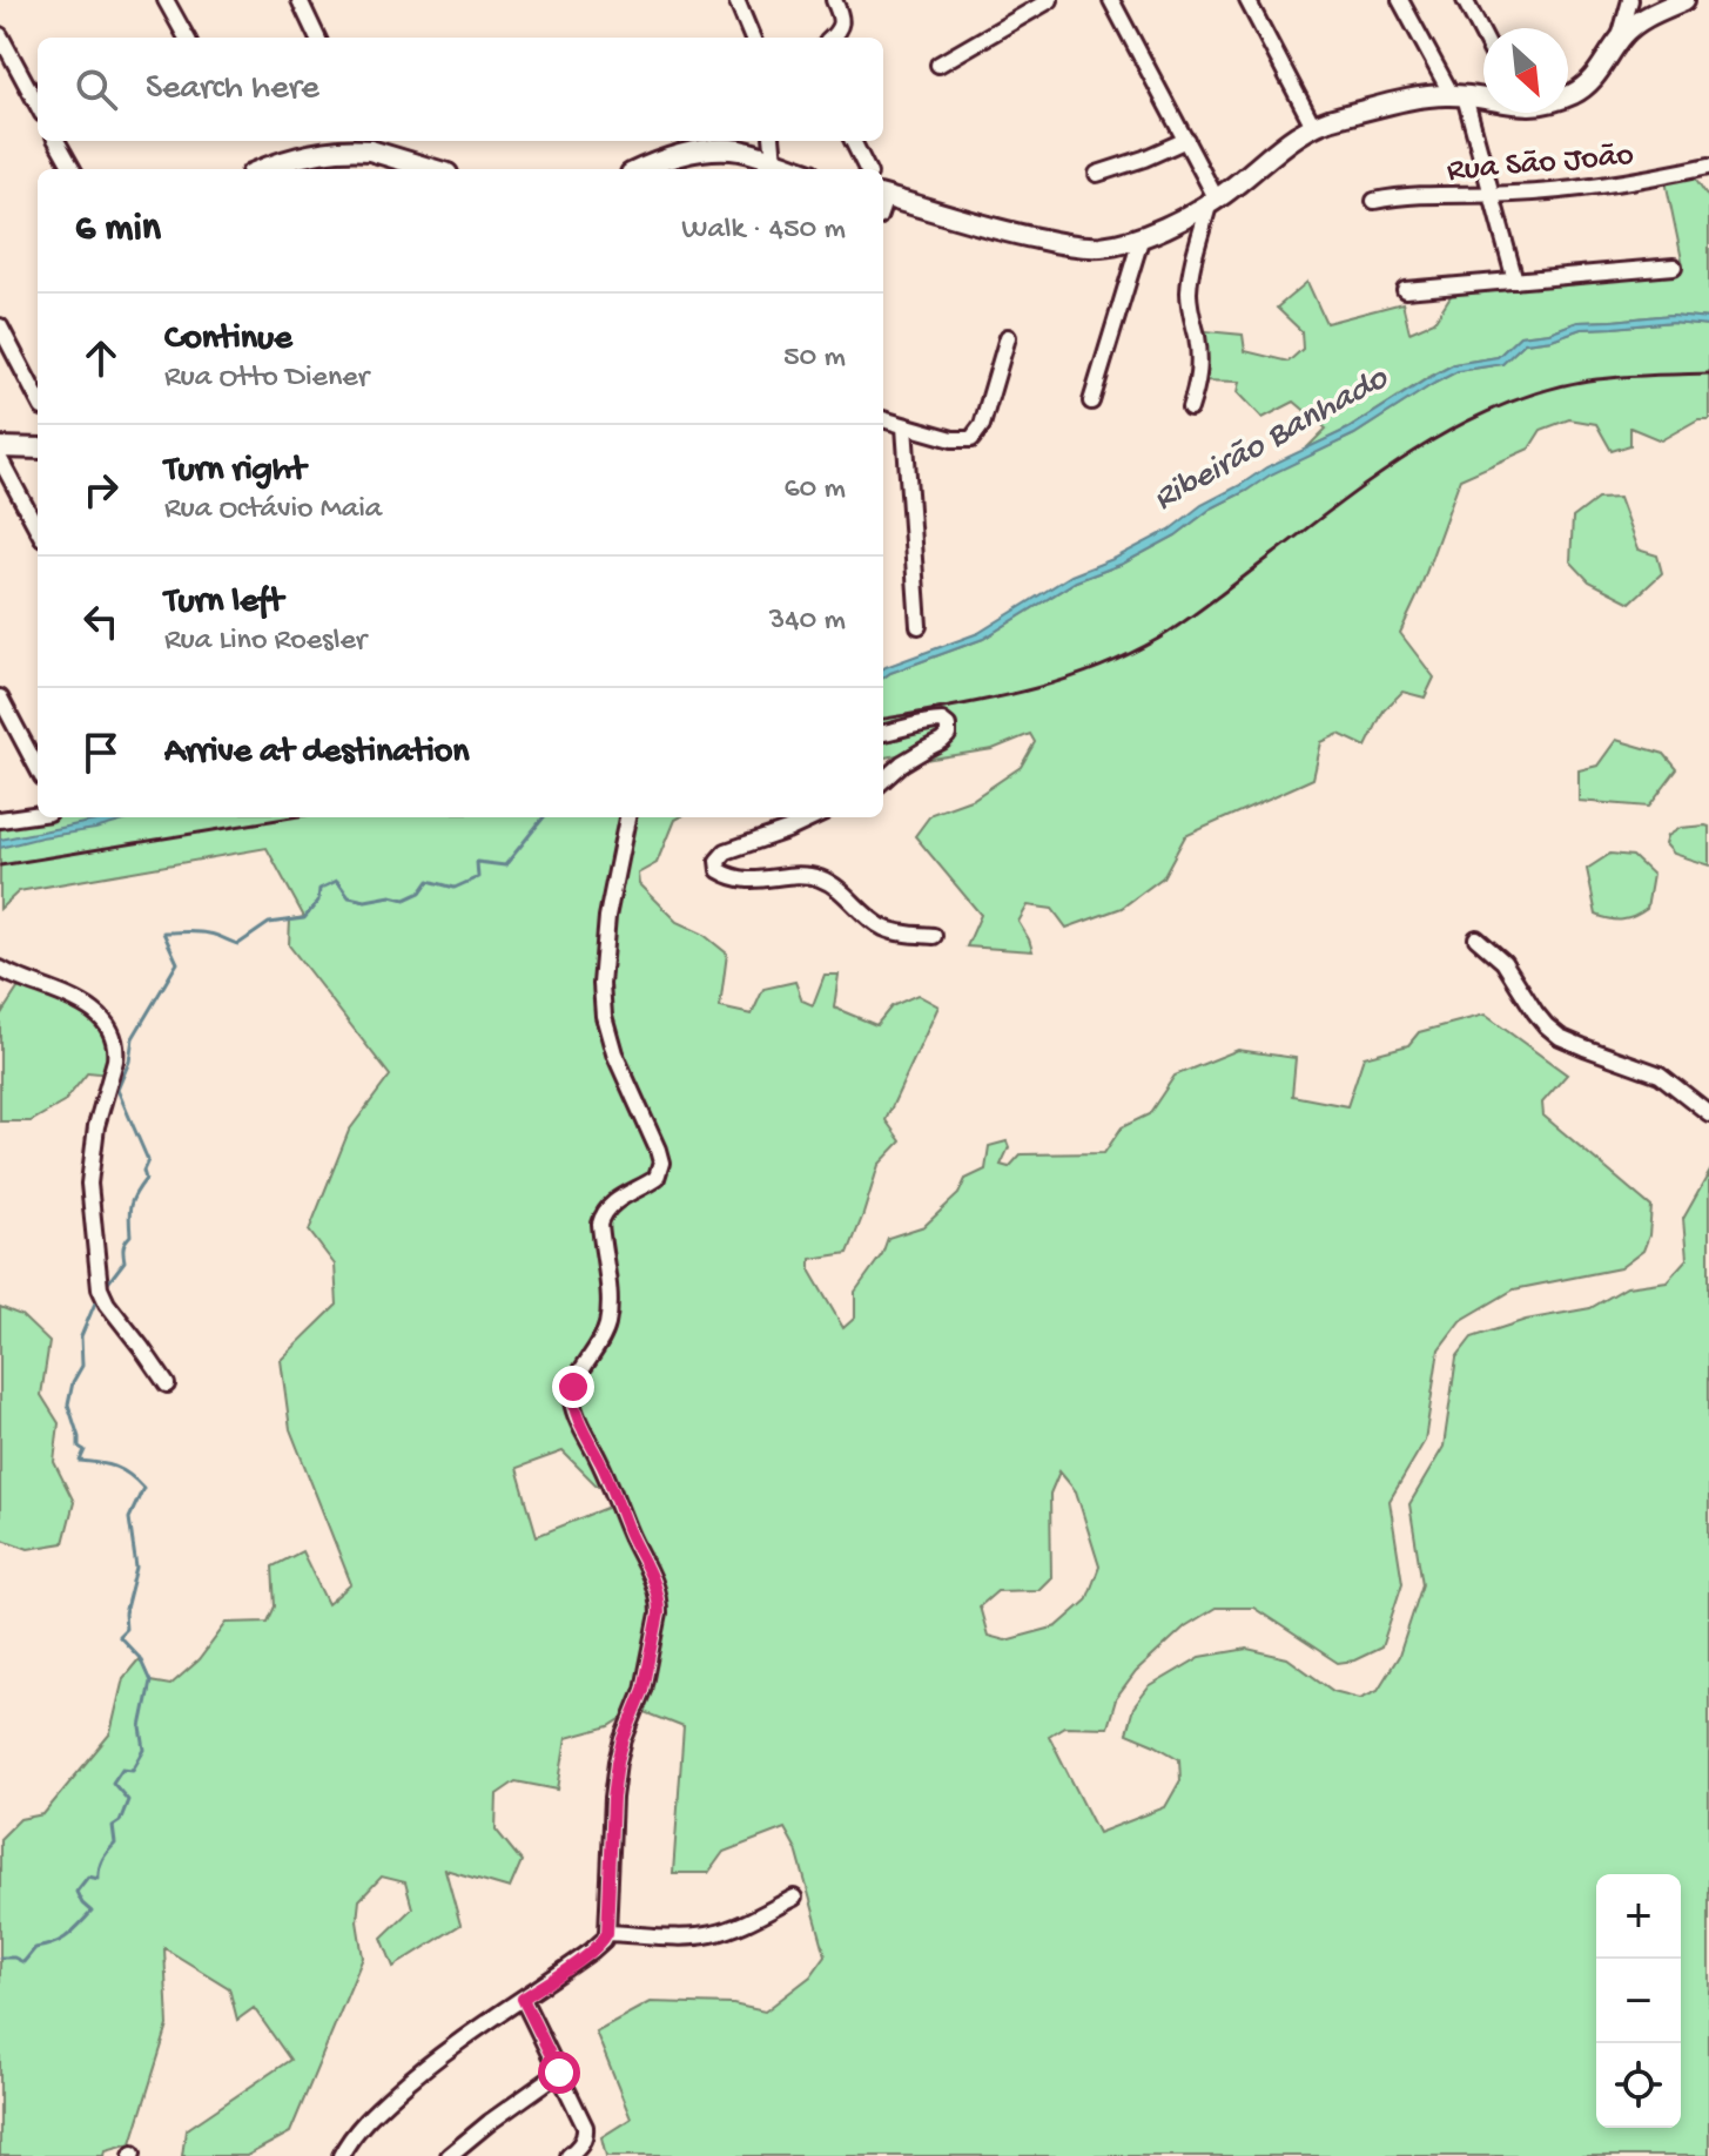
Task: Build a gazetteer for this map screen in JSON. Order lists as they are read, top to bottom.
{
  "streets": {
    "street": ["Rua São João"]
  },
  "water": ["Ribeirão Banhado"],
  "north": "bottom right",
  "page": {
    "search": "Search here",
    "heading": ["6 min", "Walk · 450 m"],
    "list": [
      ["Continue", "Rua Otto Diener", "50 m"],
      ["Turn right", "Rua Octávio Maia", "60 m"],
      ["Turn left", "Rua Lino Roesler", "340 m"],
      "Arrive at destination"
    ],
    "map_buttons": ["+", "−"]
  }
}
